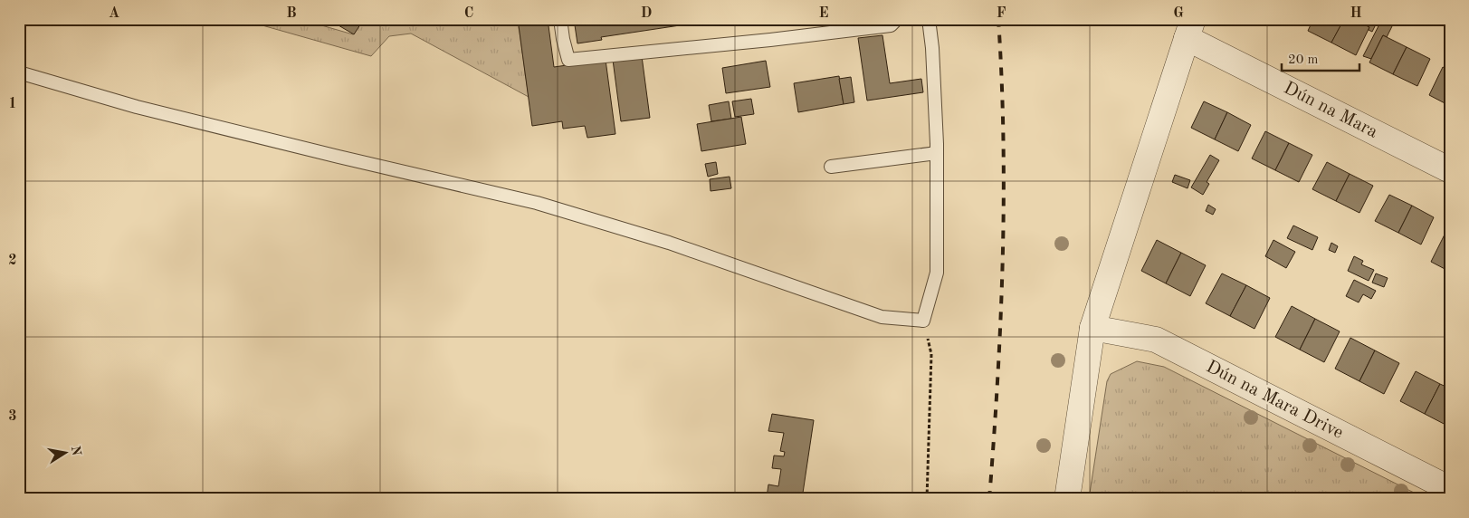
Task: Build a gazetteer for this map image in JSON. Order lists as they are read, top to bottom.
{
  "streets": {
    "street": ["Dún na Mara", "Dún na Mara Drive"]
  },
  "scale_bar": "20 m",
  "north": "right",
  "grid": {
    "columns": [
      "A",
      "B",
      "C",
      "D",
      "E",
      "F",
      "G",
      "H"
    ],
    "rows": ["1", "2", "3"]
  }
}
